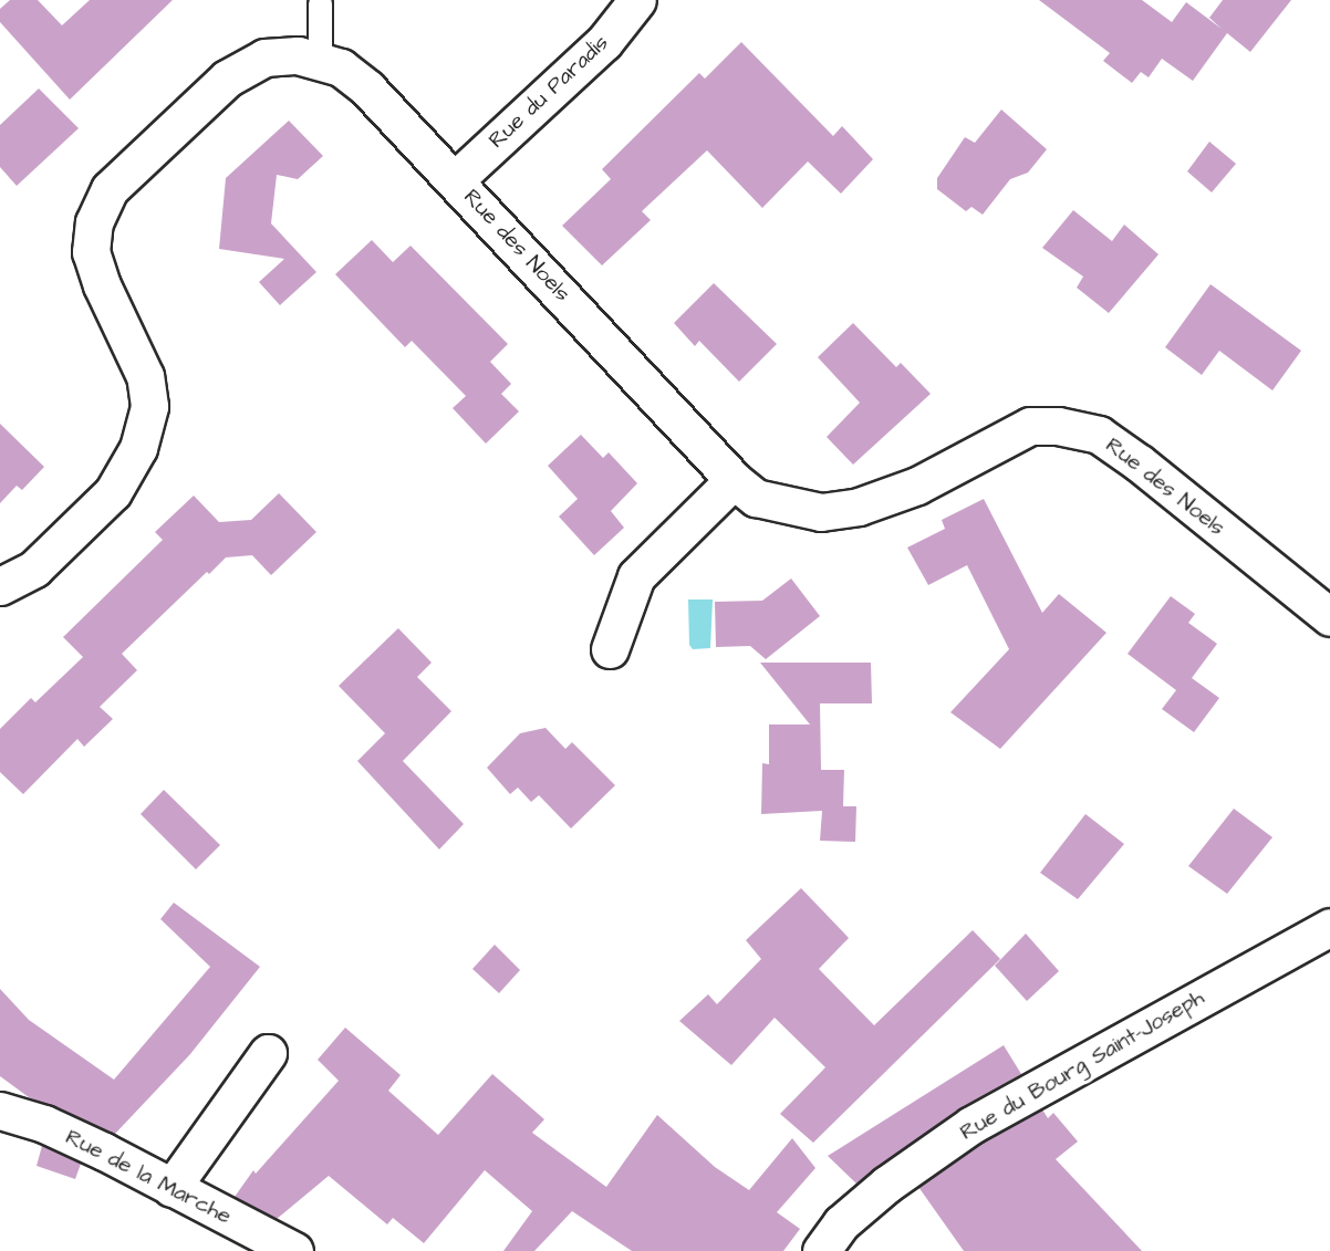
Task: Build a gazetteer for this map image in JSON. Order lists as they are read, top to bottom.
{
  "streets": {
    "street": [
      "Rue du Paradis",
      "Rue des Noels",
      "Rue du Bourg Saint-Joseph",
      "Rue de la Marche"
    ]
  },
  "crossings": [
    ["Rue du Paradis", "Rue des Noels"]
  ]
}
